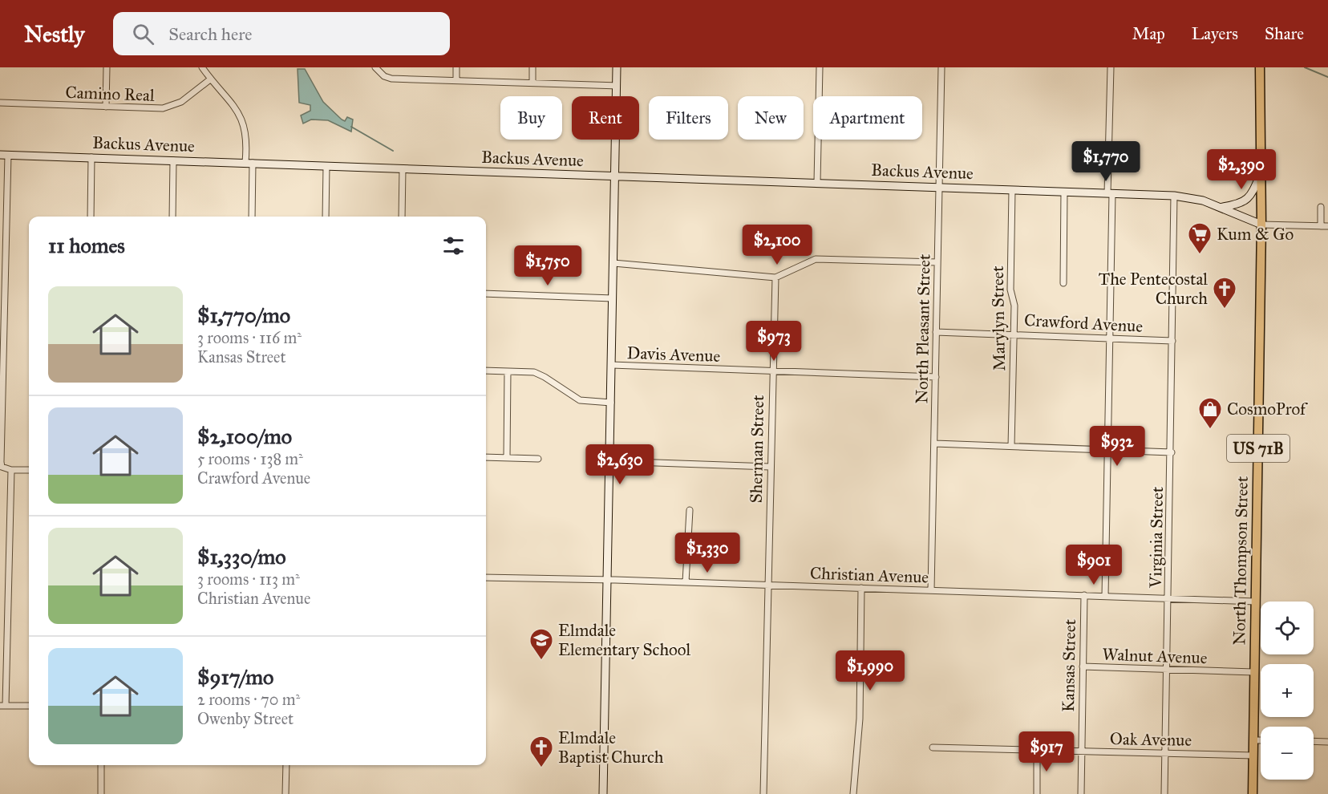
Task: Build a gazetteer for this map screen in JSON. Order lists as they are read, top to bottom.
{
  "streets": {
    "main road": ["US 71B", "North Thompson Street"],
    "street": [
      "Camino Real",
      "Backus Avenue",
      "Marylyn Street",
      "Crawford Avenue",
      "North Pleasant Street",
      "Davis Avenue",
      "Sherman Street",
      "Virginia Street",
      "Christian Avenue",
      "Walnut Avenue",
      "Kansas Street",
      "Oak Avenue"
    ]
  },
  "crossings": [
    ["Backus Avenue", "Marylyn Street"],
    ["Backus Avenue", "North Pleasant Street"],
    ["Backus Avenue", "Virginia Street"],
    ["Backus Avenue", "North Thompson Street"],
    ["Marylyn Street", "Crawford Avenue"],
    ["Crawford Avenue", "North Pleasant Street"],
    ["Crawford Avenue", "Virginia Street"],
    ["North Pleasant Street", "Davis Avenue"],
    ["North Pleasant Street", "Christian Avenue"],
    ["Davis Avenue", "Sherman Street"],
    ["Sherman Street", "Christian Avenue"],
    ["Virginia Street", "Christian Avenue"],
    ["Virginia Street", "Walnut Avenue"],
    ["Virginia Street", "Oak Avenue"],
    ["North Thompson Street", "Christian Avenue"],
    ["North Thompson Street", "Walnut Avenue"],
    ["North Thompson Street", "Oak Avenue"],
    ["Christian Avenue", "Kansas Street"],
    ["Walnut Avenue", "Kansas Street"],
    ["Kansas Street", "Oak Avenue"]
  ],
  "places": {
    "supermarket": ["Kum & Go"],
    "church": ["The Pentecostal Church", "Elmdale Baptist Church"],
    "shop": ["CosmoProf"],
    "school or university": ["Elmdale Elementary School"]
  },
  "page": {
    "header": "Nestly",
    "search": "Search here",
    "nav": ["Map", "Layers", "Share"],
    "chip": [
      "Buy",
      "Rent",
      "Filters",
      "New",
      "Apartment"
    ],
    "price": [
      "$1,770",
      "$2,390",
      "$2,100",
      "$1,750",
      "$973",
      "$932",
      "$2,630",
      "$1,330",
      "$901",
      "$1,990",
      "$917"
    ],
    "heading": "11 homes",
    "list": [
      {
        "name": "$1,770/mo",
        "note": "3 rooms · 116 m² · Kansas Street"
      },
      {
        "name": "$2,100/mo",
        "note": "5 rooms · 138 m² · Crawford Avenue"
      },
      {
        "name": "$1,330/mo",
        "note": "3 rooms · 113 m² · Christian Avenue"
      },
      {
        "name": "$917/mo",
        "note": "2 rooms · 70 m² · Owenby Street"
      }
    ],
    "map_buttons": ["+", "−"]
  }
}
